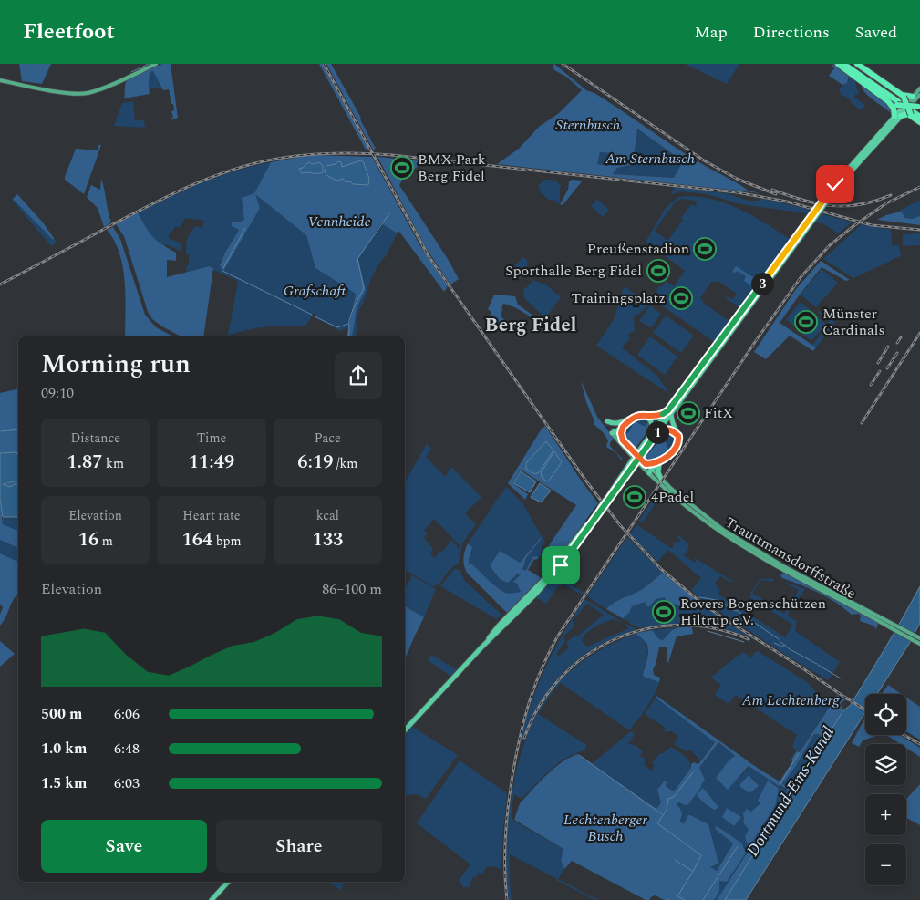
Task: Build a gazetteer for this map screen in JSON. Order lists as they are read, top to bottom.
{
  "streets": {
    "main road": ["Trauttmansdorffstraße"]
  },
  "districts": ["Berg Fidel"],
  "water": ["Dortmund-Ems-Kanal"],
  "parks": [
    "Sternbusch",
    "Am Sternbusch",
    "Vennheide",
    "Grafschaft",
    "Am Lechtenberg",
    "Lechtenberger Busch"
  ],
  "places": {
    "sports": [
      "BMX Park Berg Fidel",
      "Preußenstadion",
      "Sporthalle Berg Fidel",
      "Trainingsplatz",
      "Münster Cardinals",
      "FitX",
      "4Padel",
      "Rovers Bogenschützen Hiltrup e.V."
    ]
  },
  "page": {
    "header": "Fleetfoot",
    "nav": ["Map", "Directions", "Saved"],
    "pins": ["3", "1"],
    "heading": ["Morning run", "09:10"],
    "stats": [
      ["Distance", "1.87 km"],
      ["Time", "11:49"],
      ["Pace", "6:19 /km"],
      ["Elevation", "16 m"],
      ["Heart rate", "164 bpm"],
      ["kcal", "133"]
    ],
    "chart": ["Elevation", "86–100 m"],
    "map_buttons": ["+", "−"],
    "list": [
      {
        "name": "500 m",
        "note": "6:06"
      },
      {
        "name": "1.0 km",
        "note": "6:48"
      },
      {
        "name": "1.5 km",
        "note": "6:03"
      }
    ],
    "buttons": ["Save", "Share"]
  }
}
